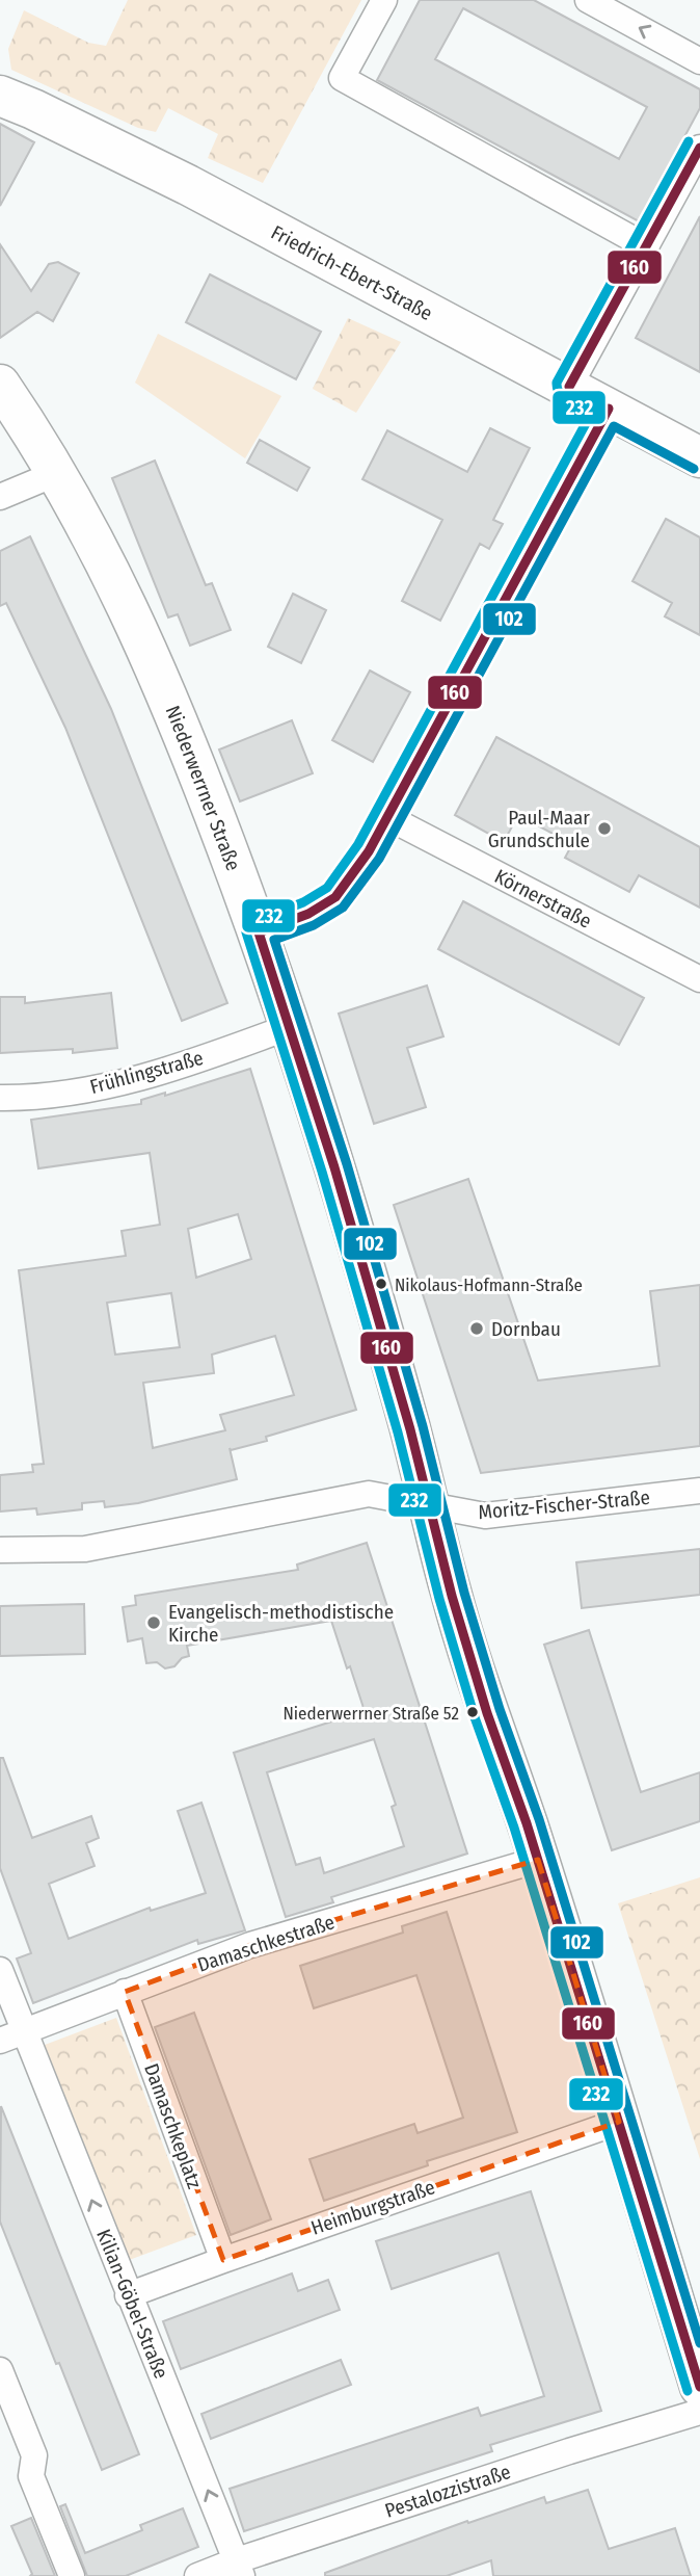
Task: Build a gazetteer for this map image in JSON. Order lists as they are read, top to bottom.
{
  "streets": {
    "main road": ["Friedrich-Ebert-Straße", "Niederwerrner Straße"],
    "street": [
      "Körnerstraße",
      "Frühlingstraße",
      "Moritz-Fischer-Straße",
      "Damaschkestraße",
      "Damaschkeplatz",
      "Heimburgstraße",
      "Kilian-Göbel-Straße",
      "Pestalozzistraße"
    ]
  },
  "crossings": [
    ["Niederwerrner Straße", "Frühlingstraße"],
    ["Niederwerrner Straße", "Moritz-Fischer-Straße"],
    ["Niederwerrner Straße", "Damaschkestraße"],
    ["Niederwerrner Straße", "Heimburgstraße"],
    ["Damaschkestraße", "Damaschkeplatz"],
    ["Damaschkestraße", "Kilian-Göbel-Straße"],
    ["Damaschkeplatz", "Heimburgstraße"],
    ["Heimburgstraße", "Kilian-Göbel-Straße"],
    ["Kilian-Göbel-Straße", "Pestalozzistraße"]
  ],
  "places": [
    "Paul-Maar Grundschule",
    "Nikolaus-Hofmann-Straße",
    "Dornbau",
    "Evangelisch-methodistische Kirche",
    "Niederwerrner Straße 52"
  ],
  "lines": ["transit line 232", "transit line 160", "transit line 102"]
}
